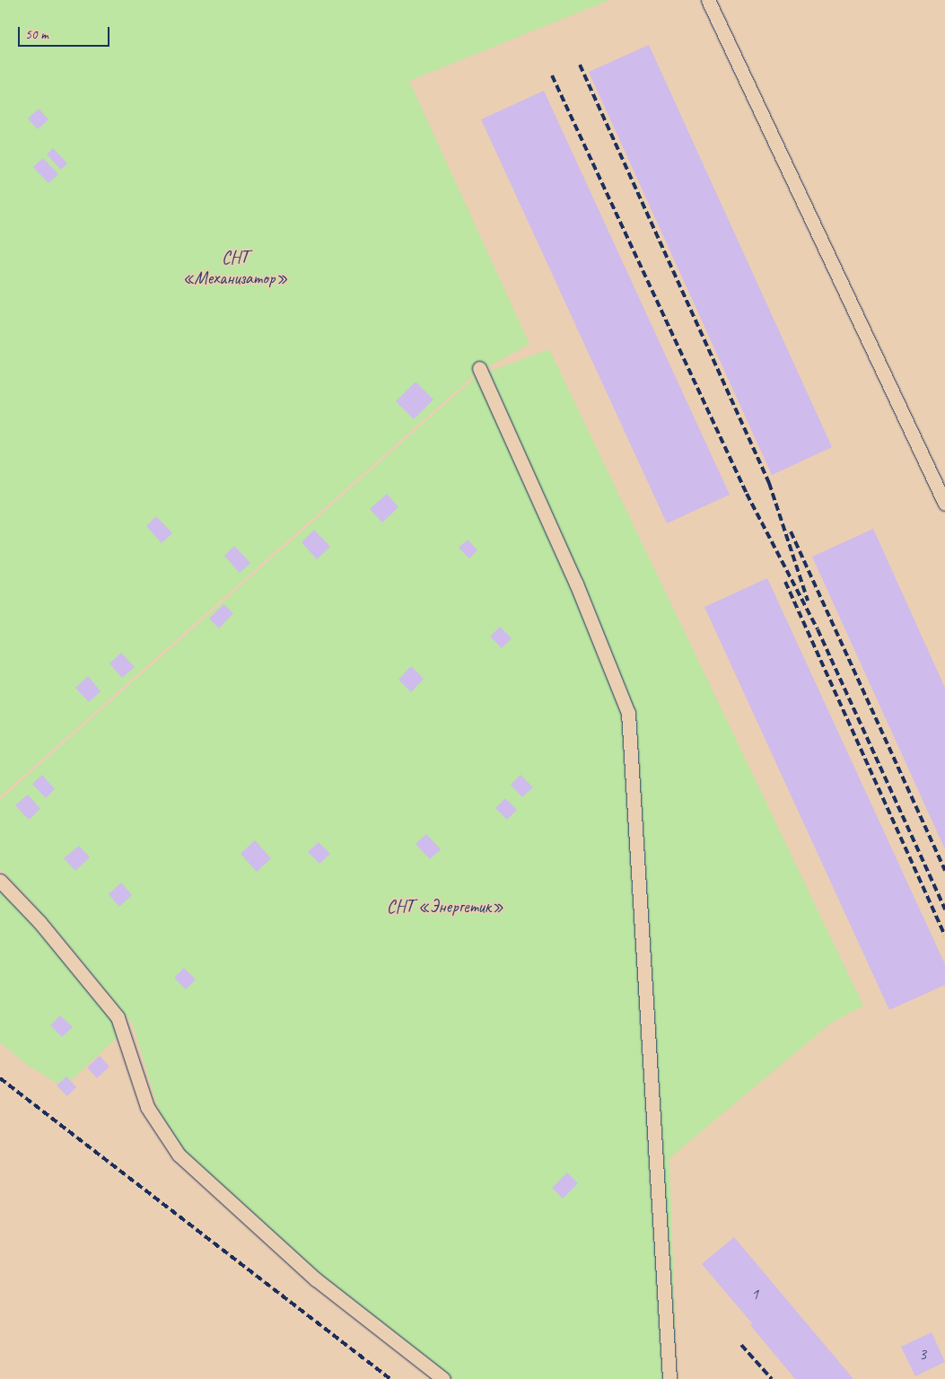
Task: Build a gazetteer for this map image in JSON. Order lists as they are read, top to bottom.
{
  "parks": ["СНТ «Механизатор»", "СНТ «Энергетик»"],
  "house_numbers": ["1", "3"],
  "scale_bar": "50 m"
}
